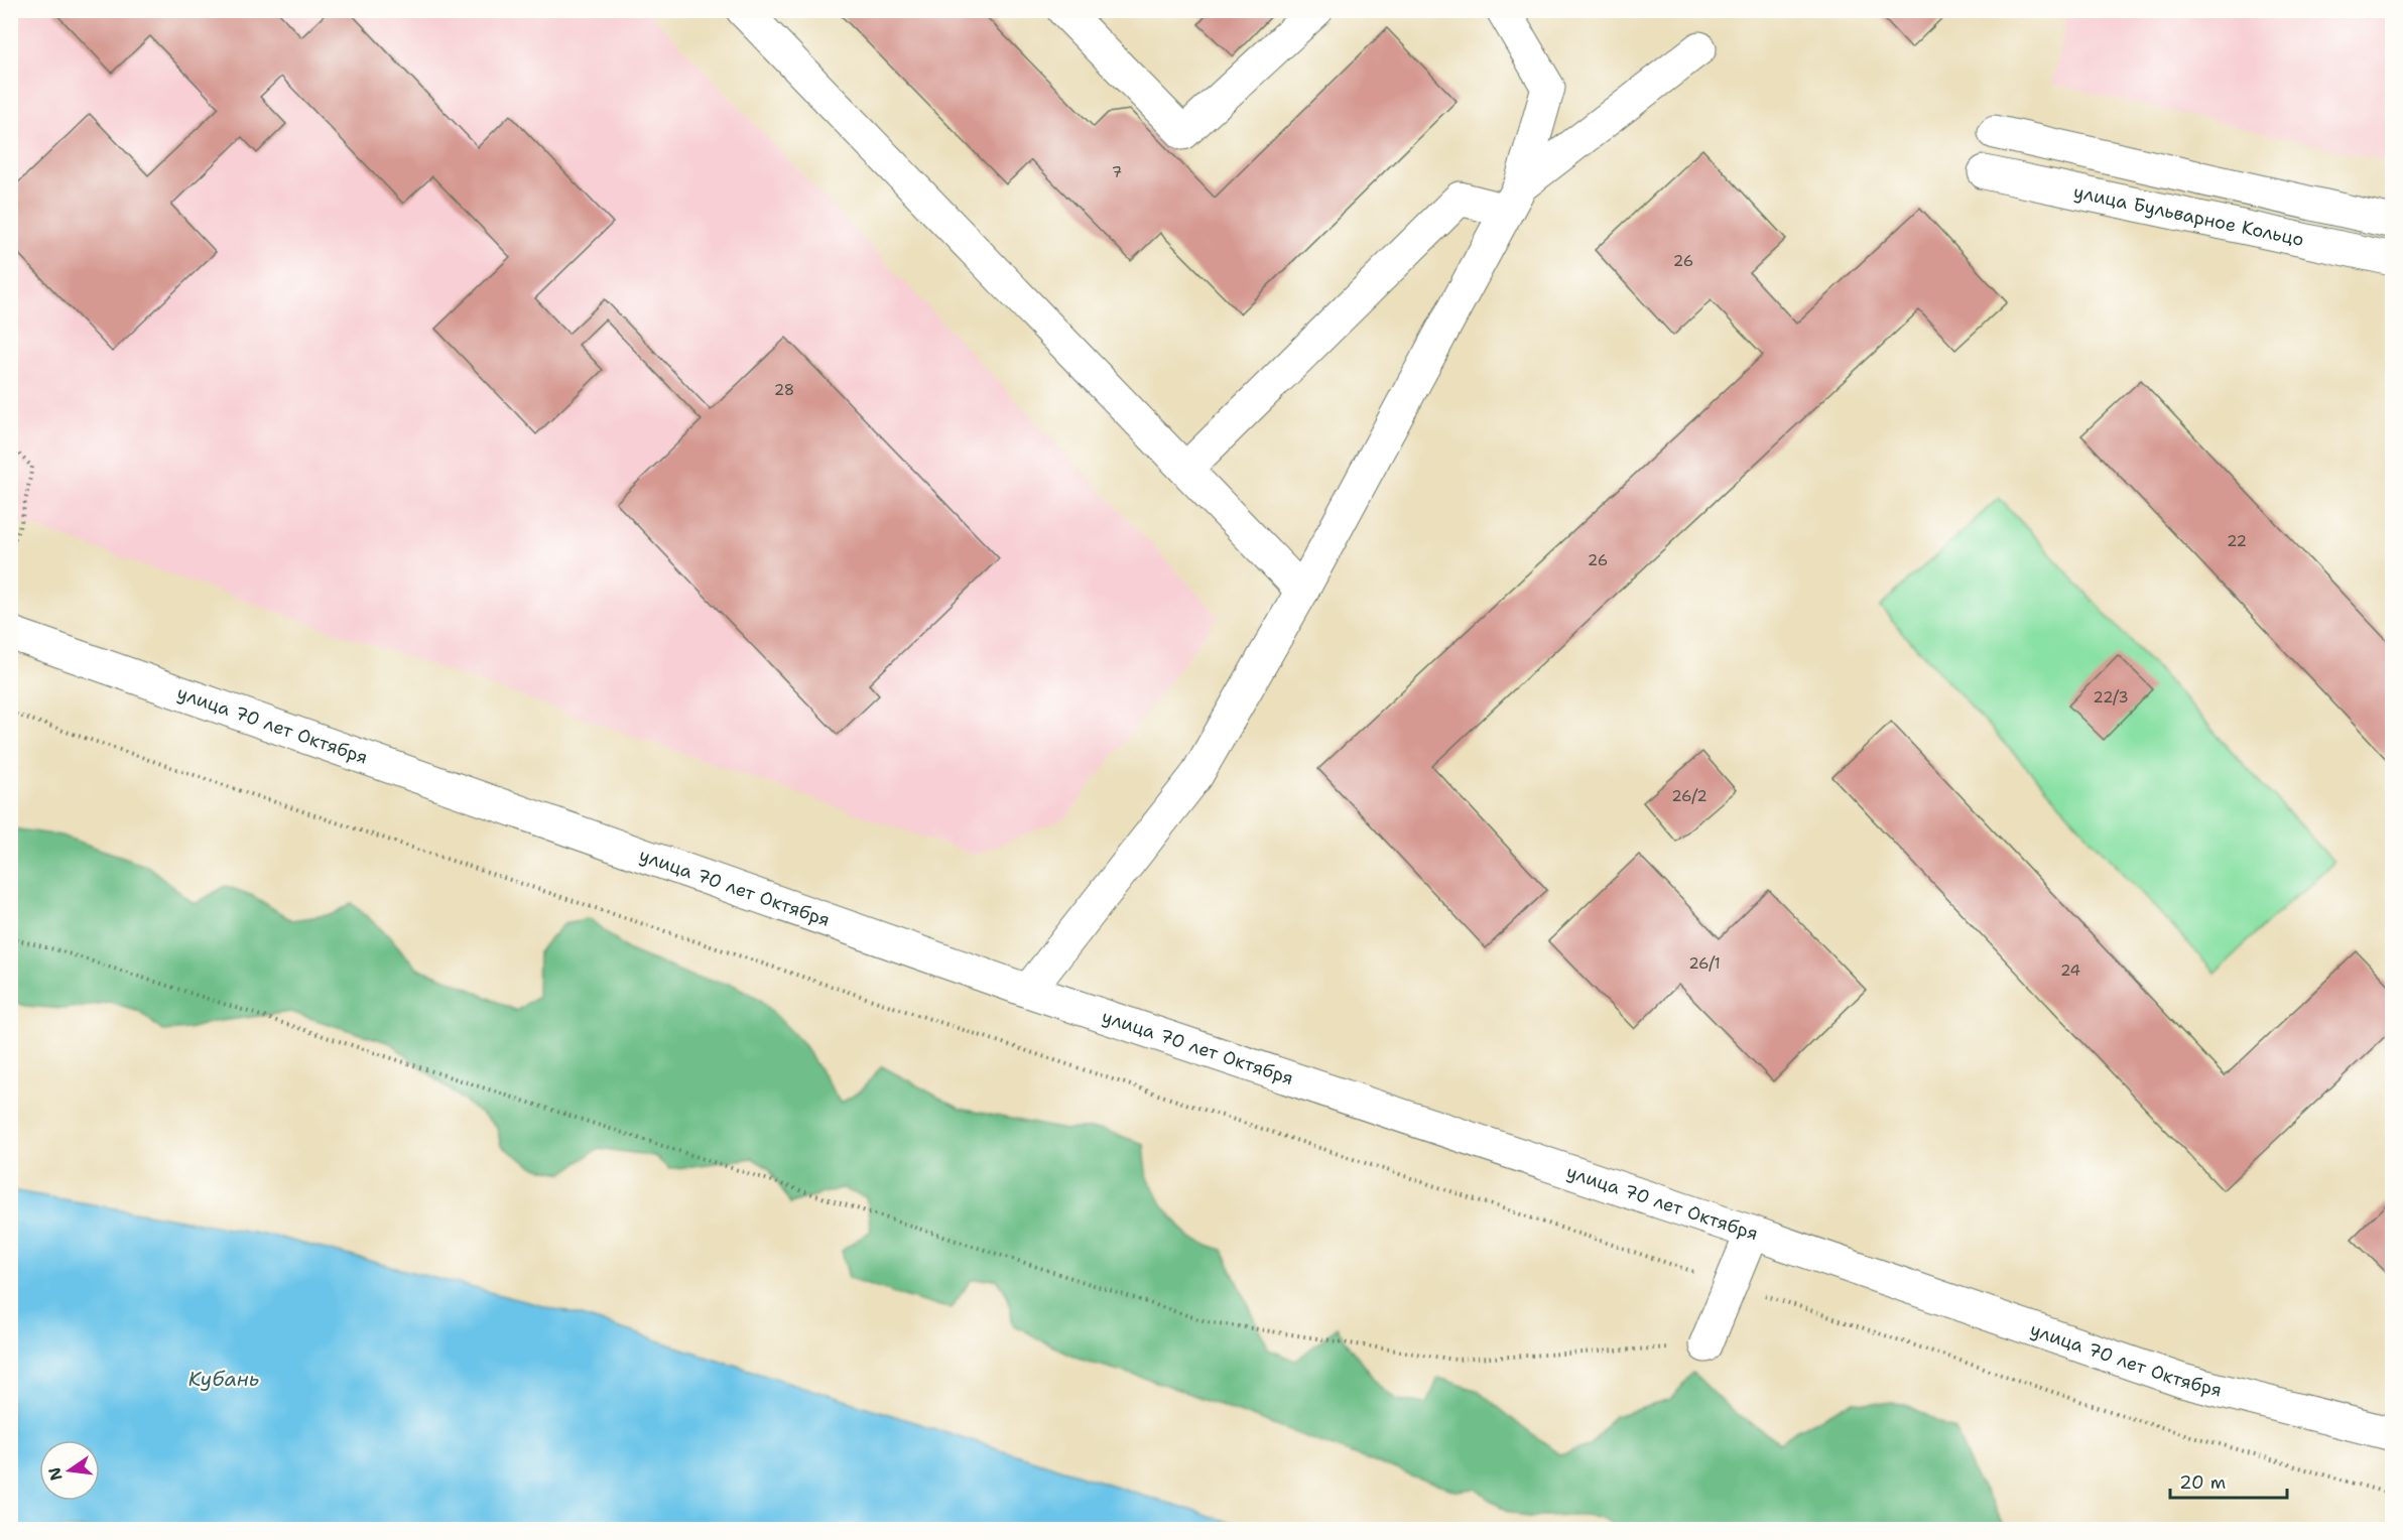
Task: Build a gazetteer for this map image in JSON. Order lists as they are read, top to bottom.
{
  "streets": {
    "main road": ["улица Бульварное Кольцо", "улица 70 лет Октября"]
  },
  "water": ["Кубань"],
  "house_numbers": [
    "7",
    "26",
    "28",
    "22",
    "26",
    "22/3",
    "26/2",
    "26/1",
    "24"
  ],
  "scale_bar": "20 m",
  "north": "left"
}
